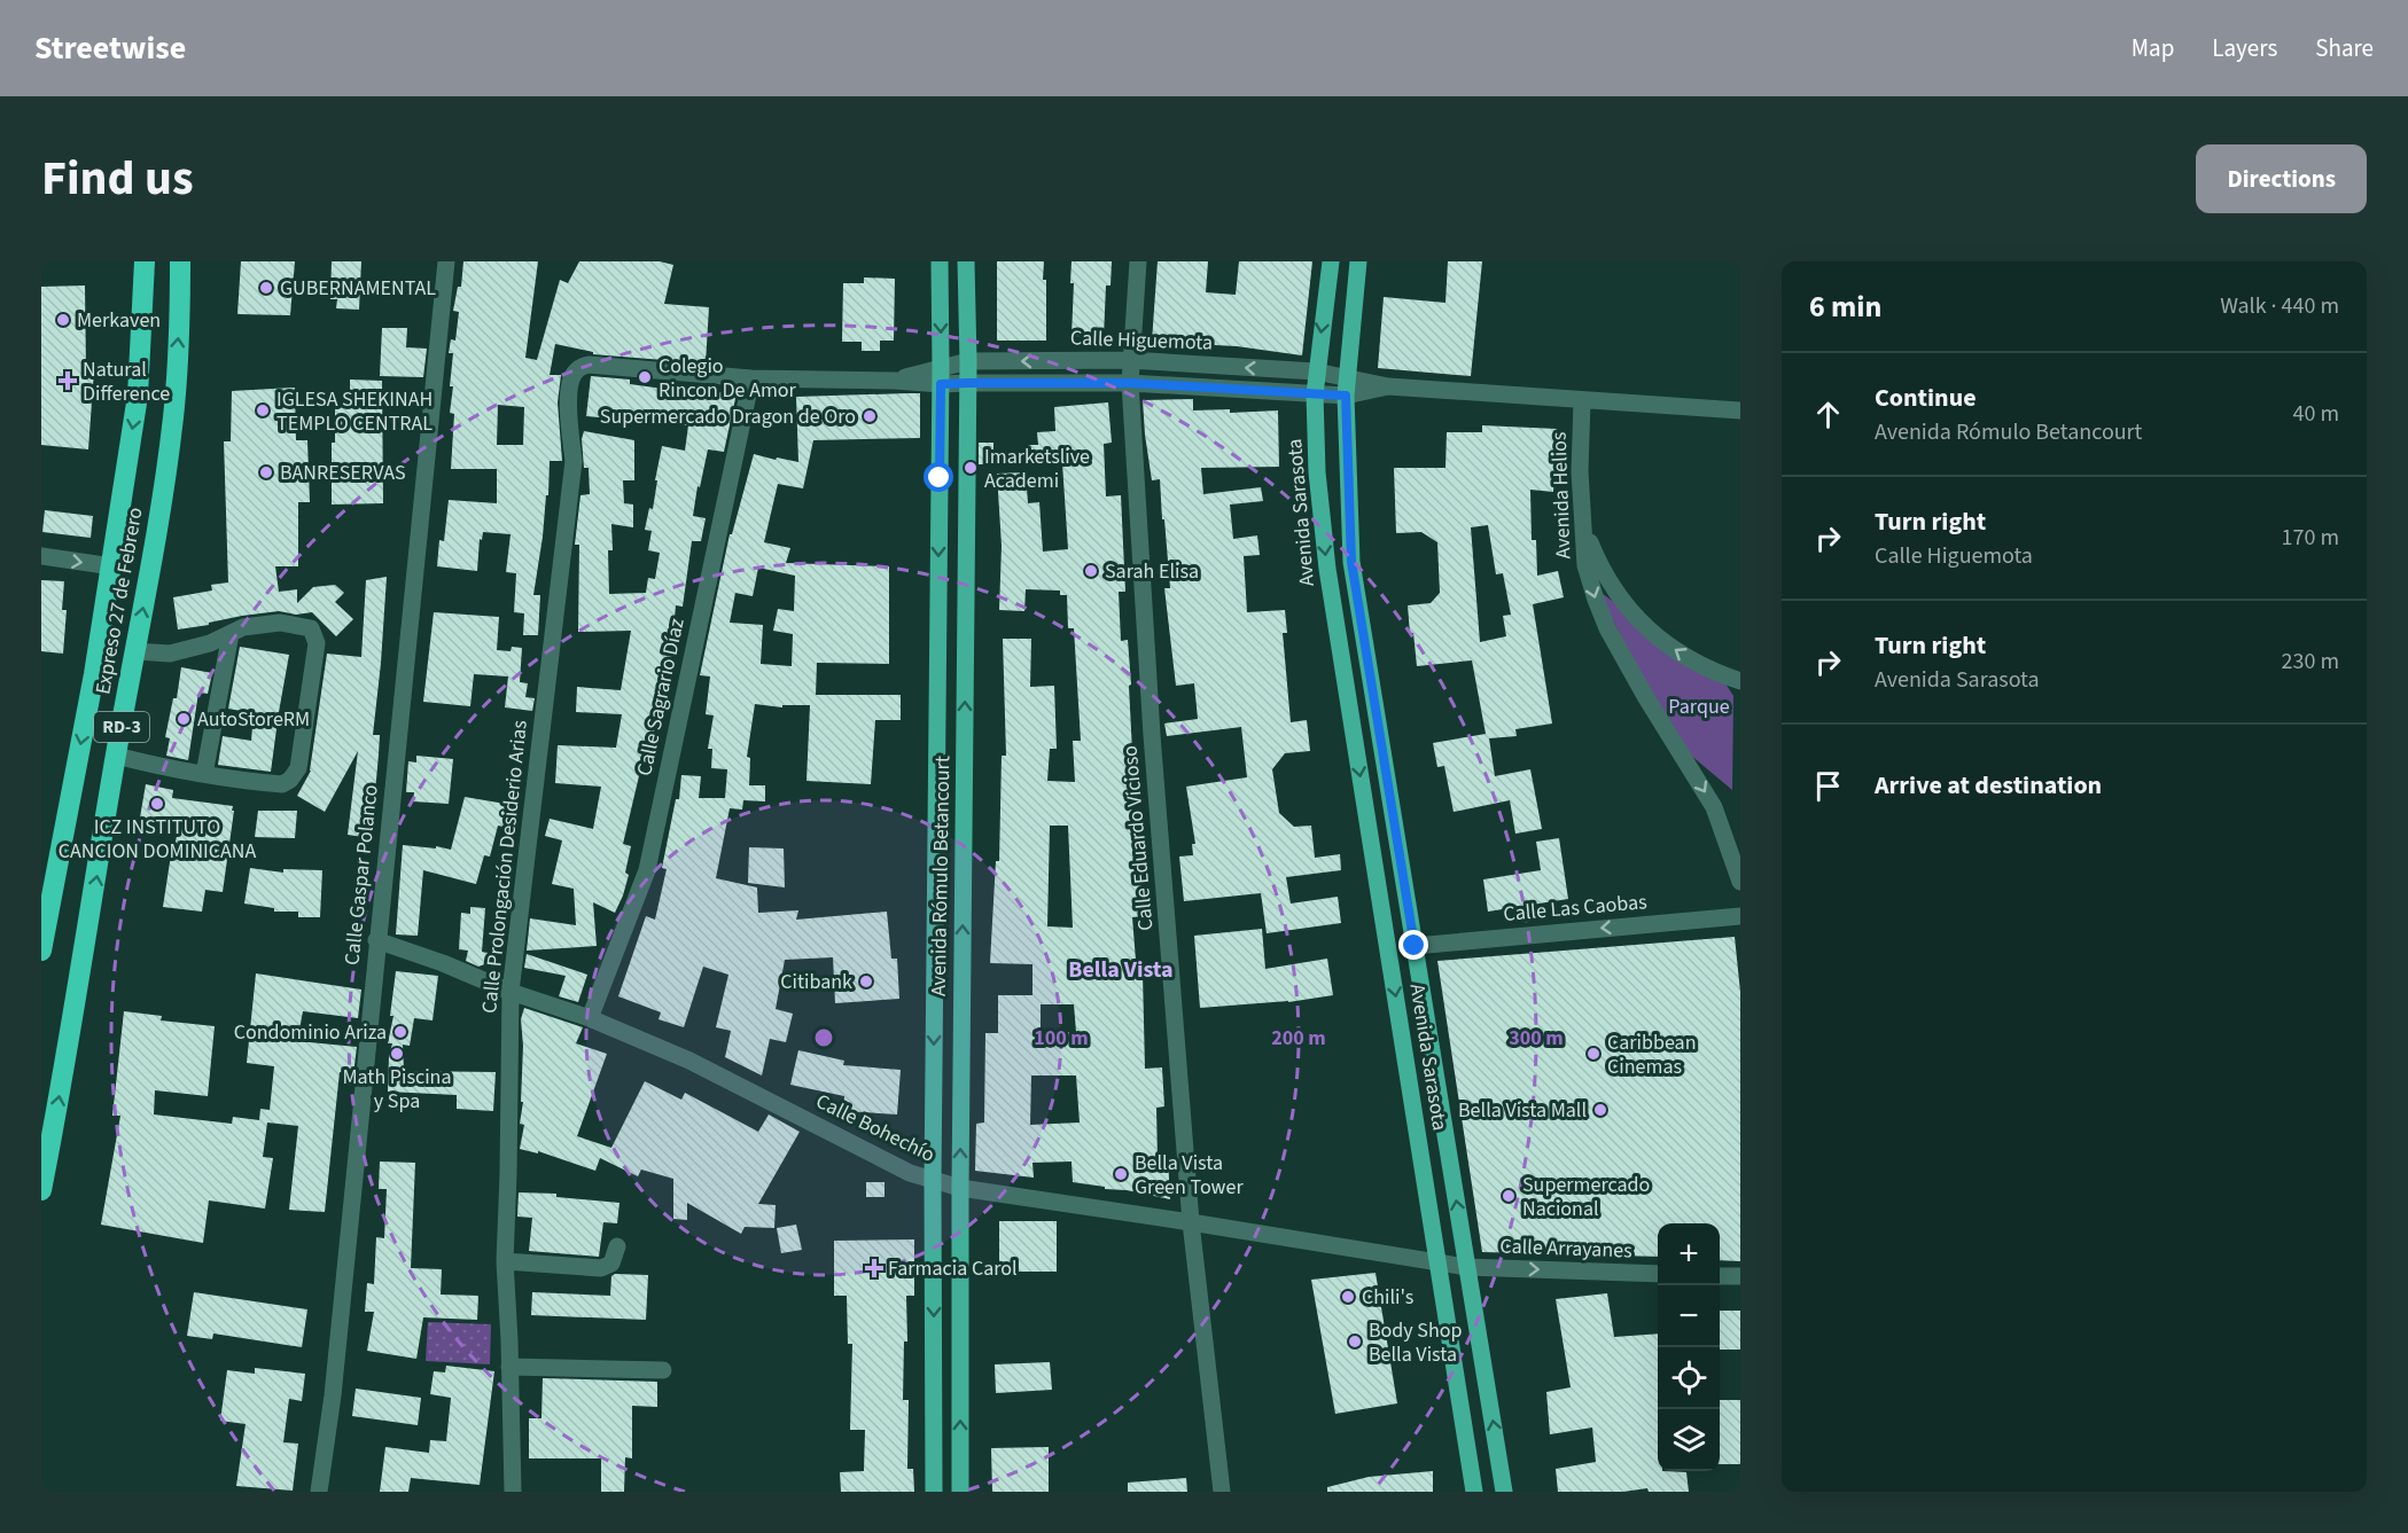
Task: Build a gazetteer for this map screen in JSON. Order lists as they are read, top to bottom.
{
  "streets": {
    "highway": ["Expreso 27 de Febrero", "RD-3"],
    "main road": ["Avenida Sarasota", "Avenida Rómulo Betancourt"],
    "street": [
      "Calle Higuemota",
      "Avenida Helios",
      "Calle Sagrario Díaz",
      "Calle Eduardo Vicioso",
      "Calle Prolongación Desiderio Arias",
      "Calle Gaspar Polanco",
      "Calle Las Caobas",
      "Calle Bohechío",
      "Calle Arrayanes"
    ]
  },
  "crossings": [
    ["Calle Higuemota", "Avenida Helios"],
    ["Calle Higuemota", "Avenida Sarasota"],
    ["Calle Higuemota", "Calle Sagrario Díaz"],
    ["Calle Higuemota", "Calle Eduardo Vicioso"],
    ["Calle Higuemota", "Calle Prolongación Desiderio Arias"],
    ["Calle Higuemota", "Avenida Rómulo Betancourt"],
    ["Avenida Sarasota", "Calle Las Caobas"],
    ["Avenida Sarasota", "Calle Bohechío"],
    ["Avenida Sarasota", "Calle Arrayanes"],
    ["Calle Sagrario Díaz", "Calle Bohechío"],
    ["Calle Eduardo Vicioso", "Calle Bohechío"],
    ["Calle Prolongación Desiderio Arias", "Calle Bohechío"],
    ["Calle Gaspar Polanco", "Calle Bohechío"],
    ["Avenida Rómulo Betancourt", "Calle Bohechío"],
    ["Calle Bohechío", "Calle Arrayanes"]
  ],
  "one_way": ["Avenida Helios", "Calle Las Caobas", "Calle Arrayanes"],
  "districts": ["Bella Vista"],
  "parks": ["Parque"],
  "places": {
    "other": [
      "GUBERNAMENTAL",
      "Merkaven",
      "Colegio Rincon De Amor",
      "IGLESA SHEKINAH TEMPLO CENTRAL",
      "Supermercado Dragon de Oro",
      "Imarketslive Academi",
      "BANRESERVAS",
      "Sarah Elisa",
      "AutoStoreRM",
      "ICZ INSTITUTO CANCION DOMINICANA",
      "Citibank",
      "Condominio Ariza",
      "Math Piscina y Spa",
      "Caribbean Cinemas",
      "Bella Vista Mall",
      "Bella Vista Green Tower",
      "Supermercado Nacional",
      "Chili's",
      "Body Shop Bella Vista"
    ],
    "health": ["Natural Difference", "Farmacia Carol"]
  },
  "page": {
    "header": "Streetwise",
    "nav": ["Map", "Layers", "Share"],
    "title": "Find us",
    "buttons": "Directions",
    "heading": ["6 min", "Walk · 440 m"],
    "list": [
      ["Continue", "Avenida Rómulo Betancourt", "40 m"],
      ["Turn right", "Calle Higuemota", "170 m"],
      ["Turn right", "Avenida Sarasota", "230 m"],
      "Arrive at destination"
    ],
    "map_buttons": ["+", "−"]
  },
  "rings": ["100 m", "200 m", "300 m"]
}
